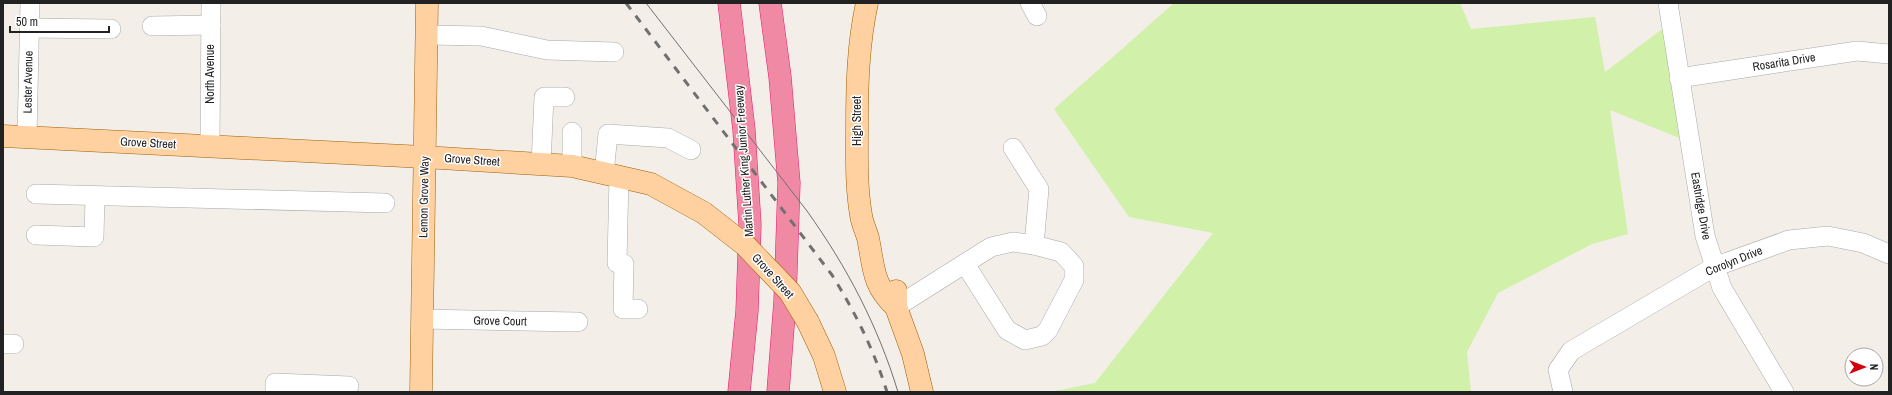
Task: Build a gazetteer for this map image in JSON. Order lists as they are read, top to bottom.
{
  "streets": {
    "highway": ["Martin Luther King Junior Freeway"],
    "main road": ["High Street", "Grove Street", "Lemon Grove Way"],
    "street": [
      "Rosarita Drive",
      "North Avenue",
      "Lester Avenue",
      "Eastridge Drive",
      "Corolyn Drive",
      "Grove Court"
    ]
  },
  "crossings": [
    ["Rosarita Drive", "Eastridge Drive"],
    ["North Avenue", "Grove Street"],
    ["Lester Avenue", "Grove Street"],
    ["Grove Street", "Lemon Grove Way"],
    ["Lemon Grove Way", "Grove Court"],
    ["Eastridge Drive", "Corolyn Drive"]
  ],
  "scale_bar": "50 m",
  "north": "right"
}
